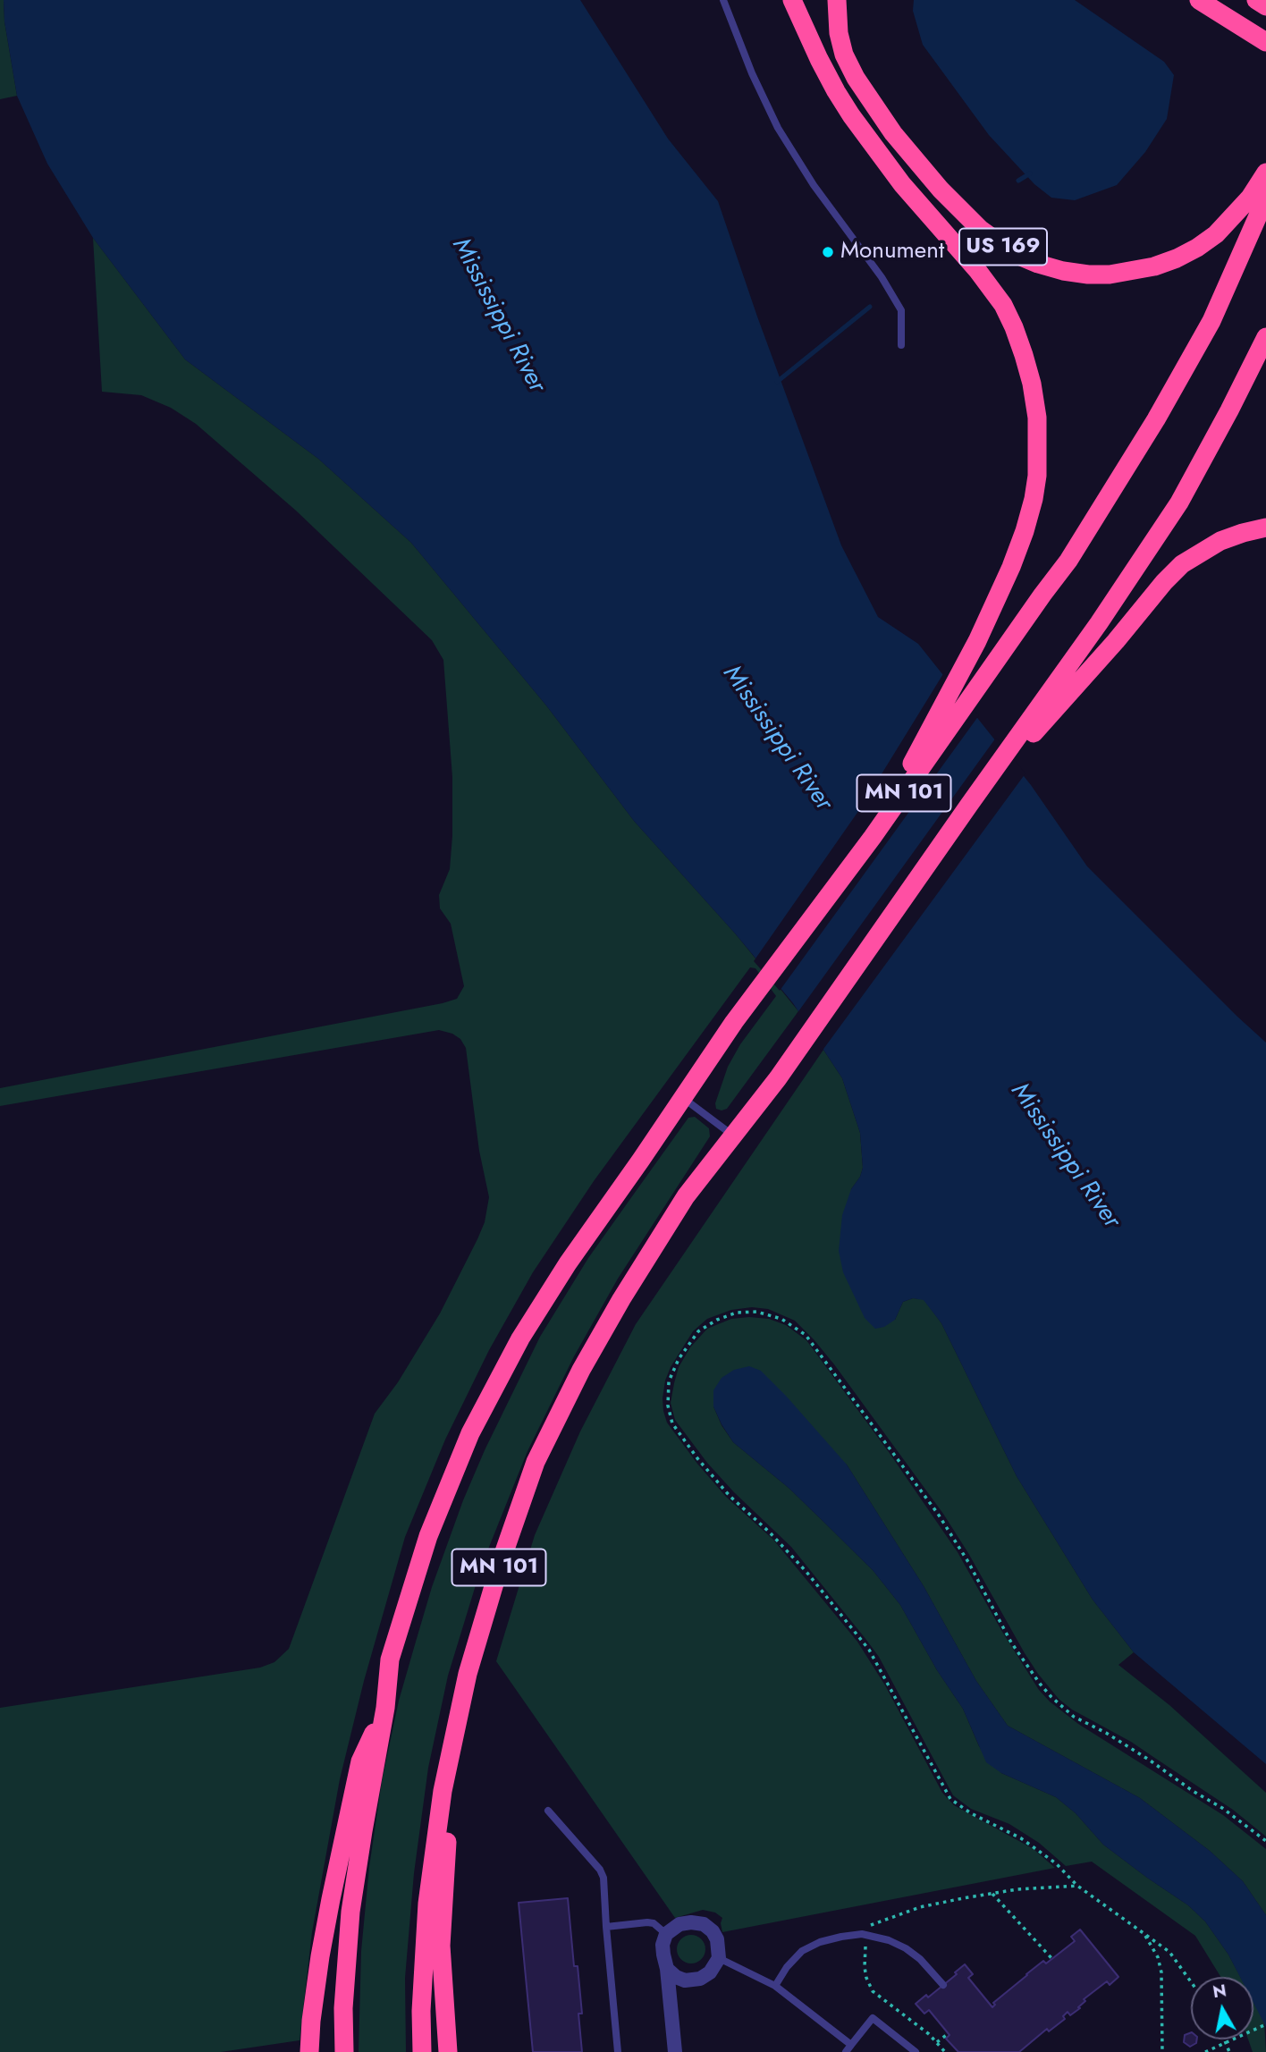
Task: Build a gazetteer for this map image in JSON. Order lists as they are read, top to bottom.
{
  "streets": {
    "highway": ["US 169", "MN 101"]
  },
  "water": ["Mississippi River"],
  "places": ["Monument"],
  "north": "top"
}
